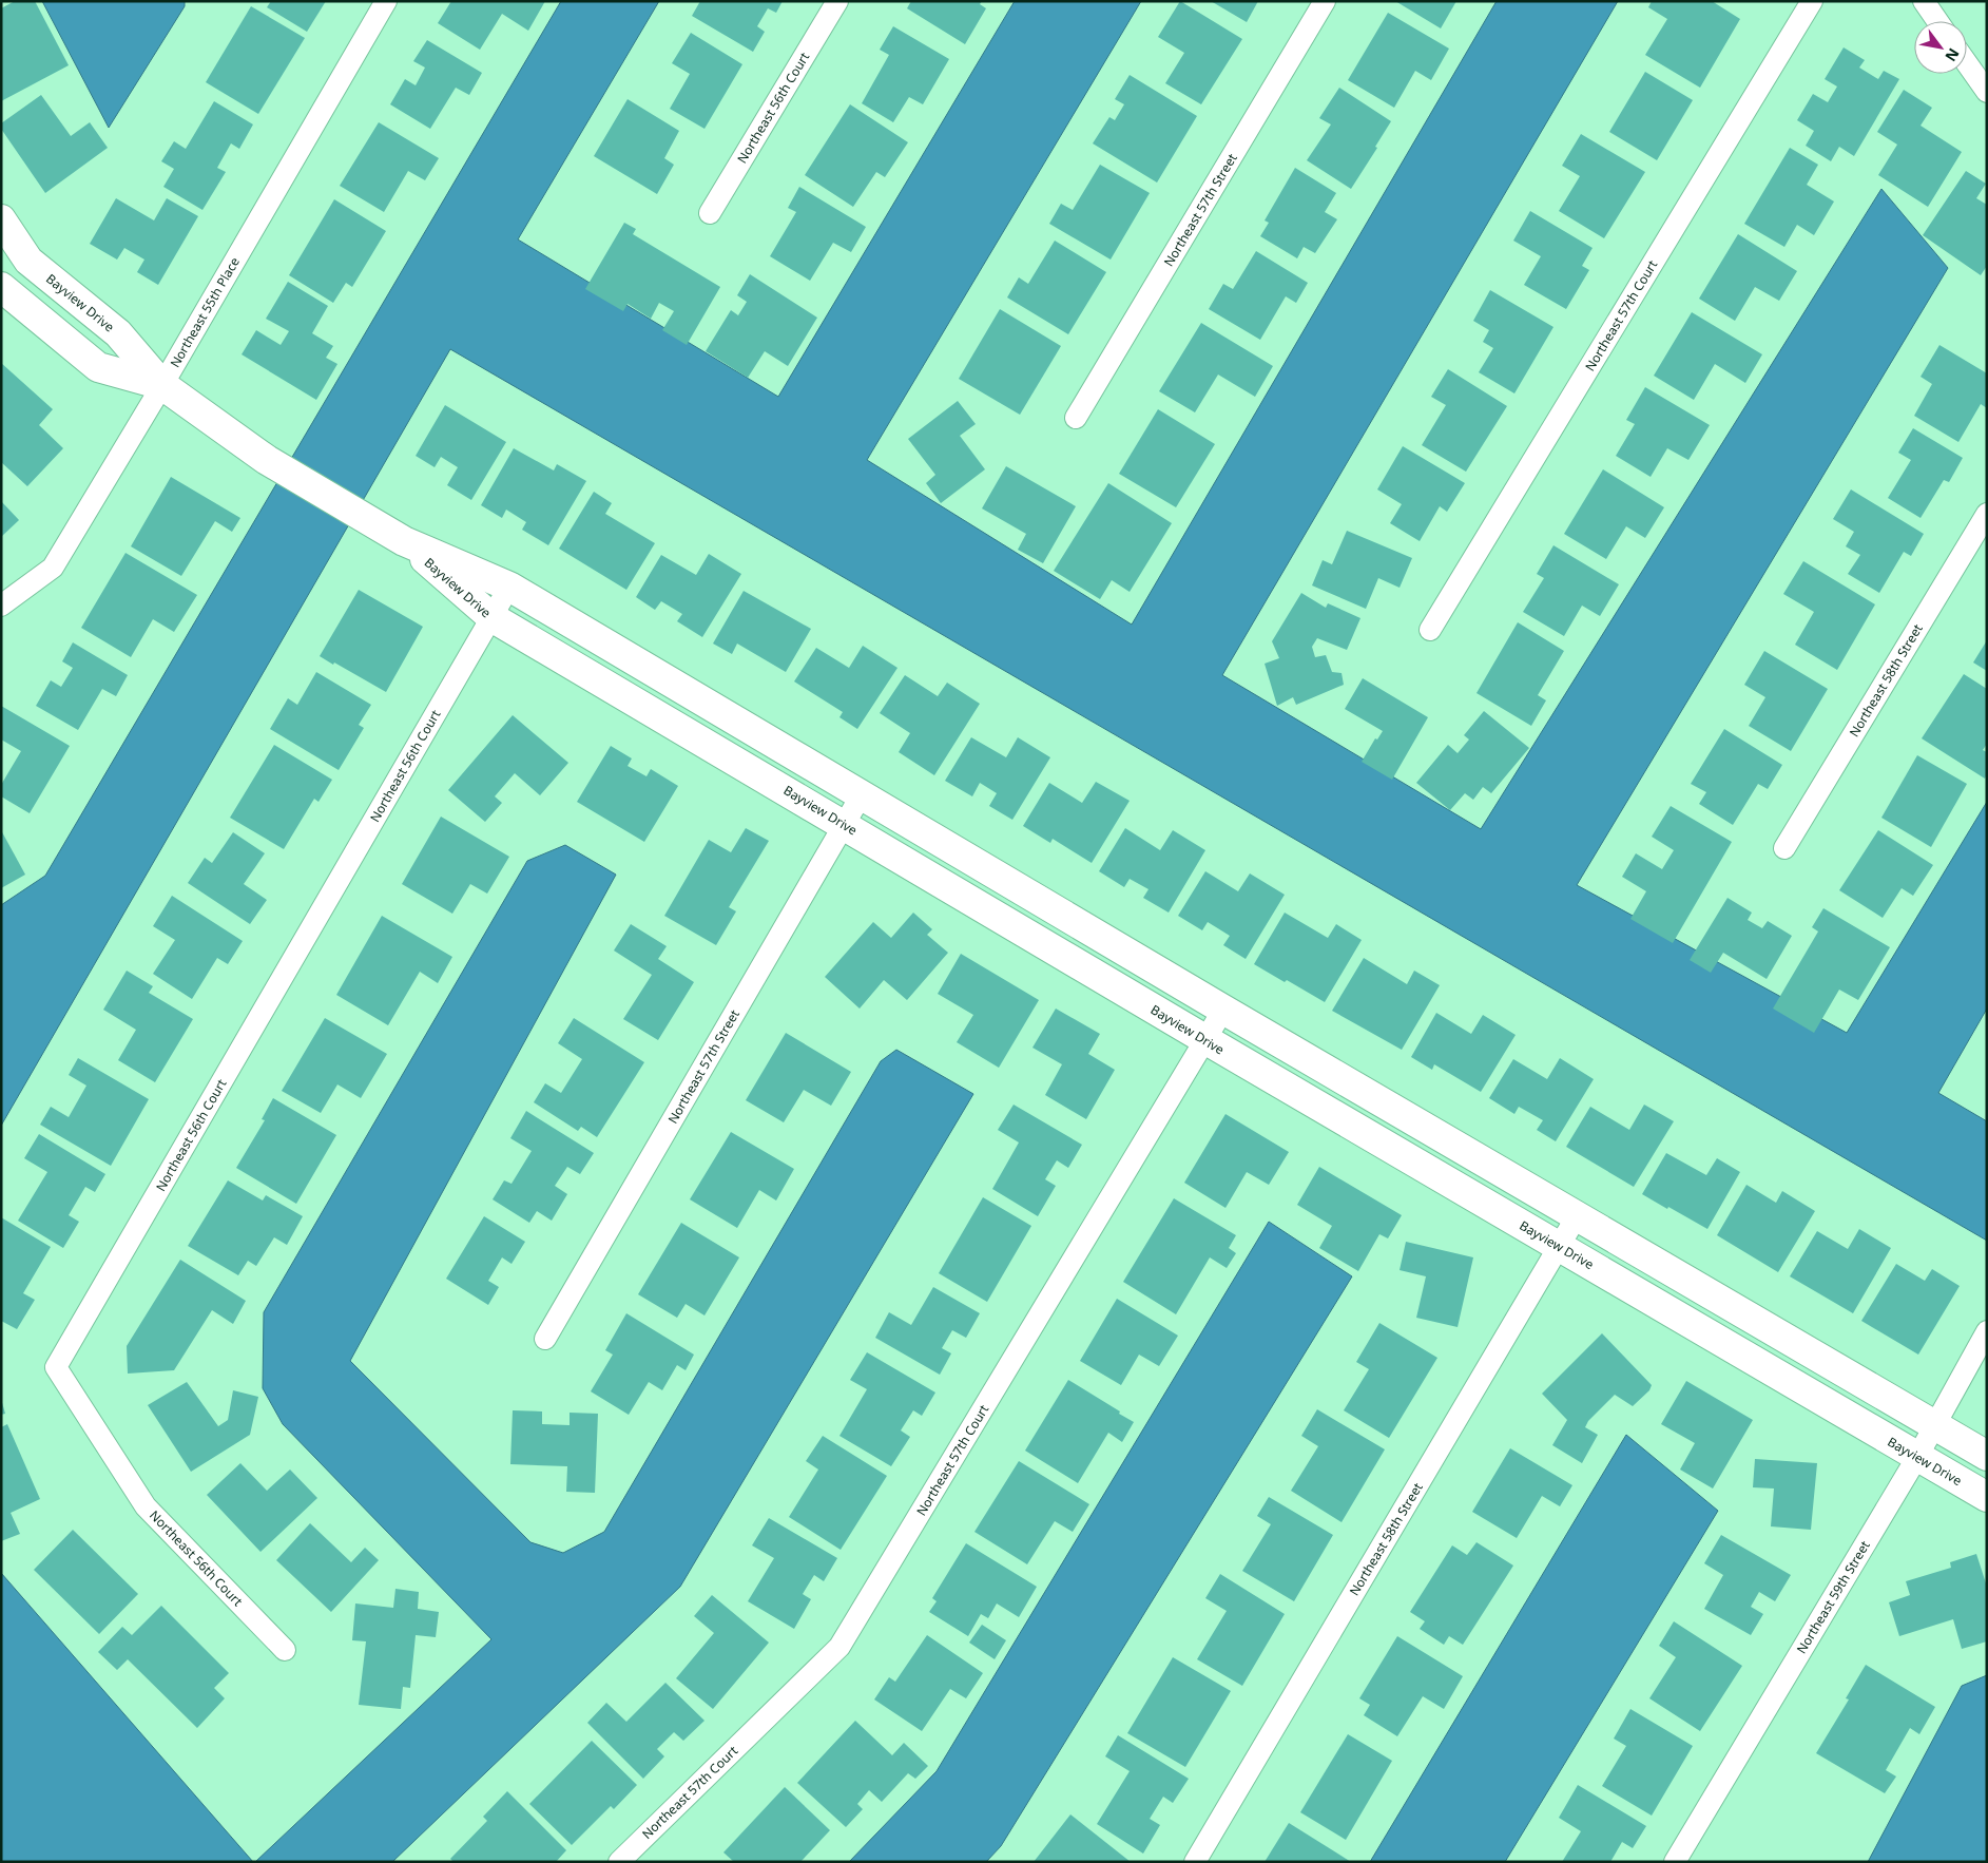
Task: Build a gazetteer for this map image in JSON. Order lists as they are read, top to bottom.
{
  "streets": {
    "street": [
      "Northeast 56th Court",
      "Northeast 57th Street",
      "Bayview Drive",
      "Northeast 55th Place",
      "Northeast 57th Court",
      "Northeast 58th Street",
      "Northeast 59th Street"
    ]
  },
  "crossings": [
    ["Northeast 56th Court", "Bayview Drive"],
    ["Northeast 57th Street", "Bayview Drive"],
    ["Bayview Drive", "Northeast 55th Place"],
    ["Bayview Drive", "Northeast 57th Court"],
    ["Bayview Drive", "Northeast 58th Street"],
    ["Bayview Drive", "Northeast 59th Street"]
  ],
  "north": "bottom right"
}
